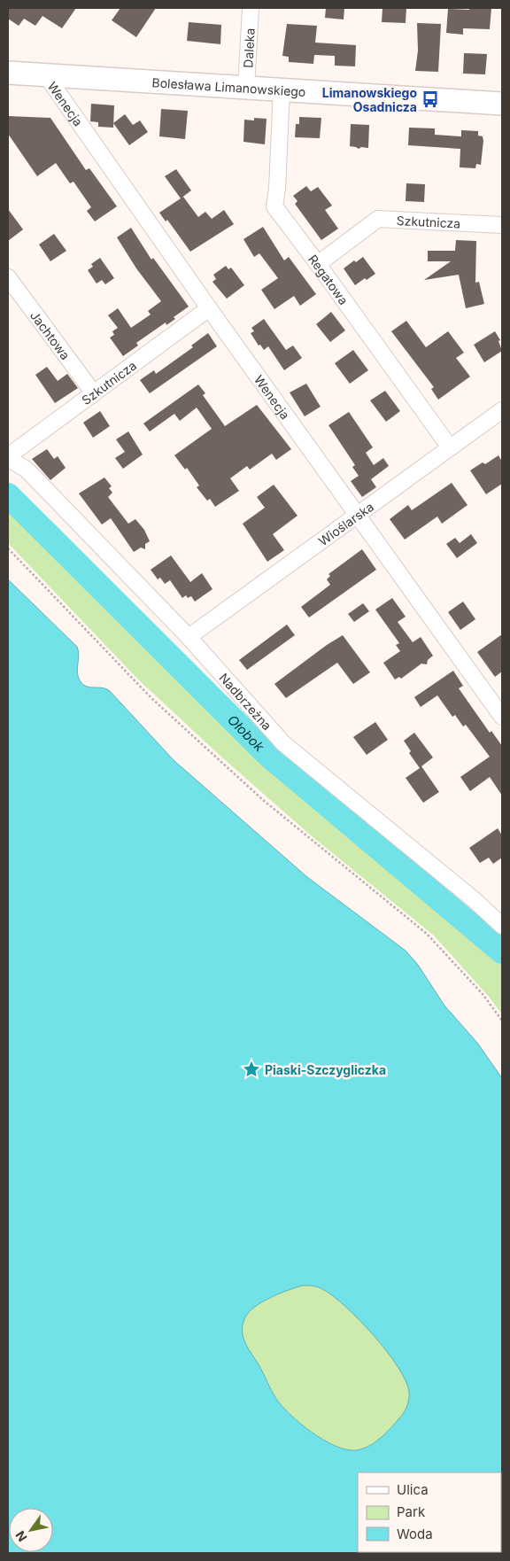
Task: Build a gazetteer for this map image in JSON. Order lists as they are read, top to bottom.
{
  "streets": {
    "street": [
      "Daleka",
      "Bolesława Limanowskiego",
      "Wenecja",
      "Szkutnicza",
      "Regatowa",
      "Jachtowa",
      "Wioślarska",
      "Nadbrzeżna"
    ]
  },
  "crossings": [
    ["Daleka", "Bolesława Limanowskiego"],
    ["Bolesława Limanowskiego", "Wenecja"],
    ["Bolesława Limanowskiego", "Regatowa"],
    ["Wenecja", "Szkutnicza"],
    ["Wenecja", "Wioślarska"],
    ["Szkutnicza", "Regatowa"],
    ["Szkutnicza", "Jachtowa"],
    ["Szkutnicza", "Nadbrzeżna"],
    ["Regatowa", "Wioślarska"],
    ["Wioślarska", "Nadbrzeżna"]
  ],
  "water": ["Ołobok"],
  "places": {
    "bus stop": ["Limanowskiego Osadnicza"],
    "place": ["Piaski-Szczygliczka"]
  },
  "legend": ["Ulica", "Park", "Woda"],
  "north": "bottom left"
}
